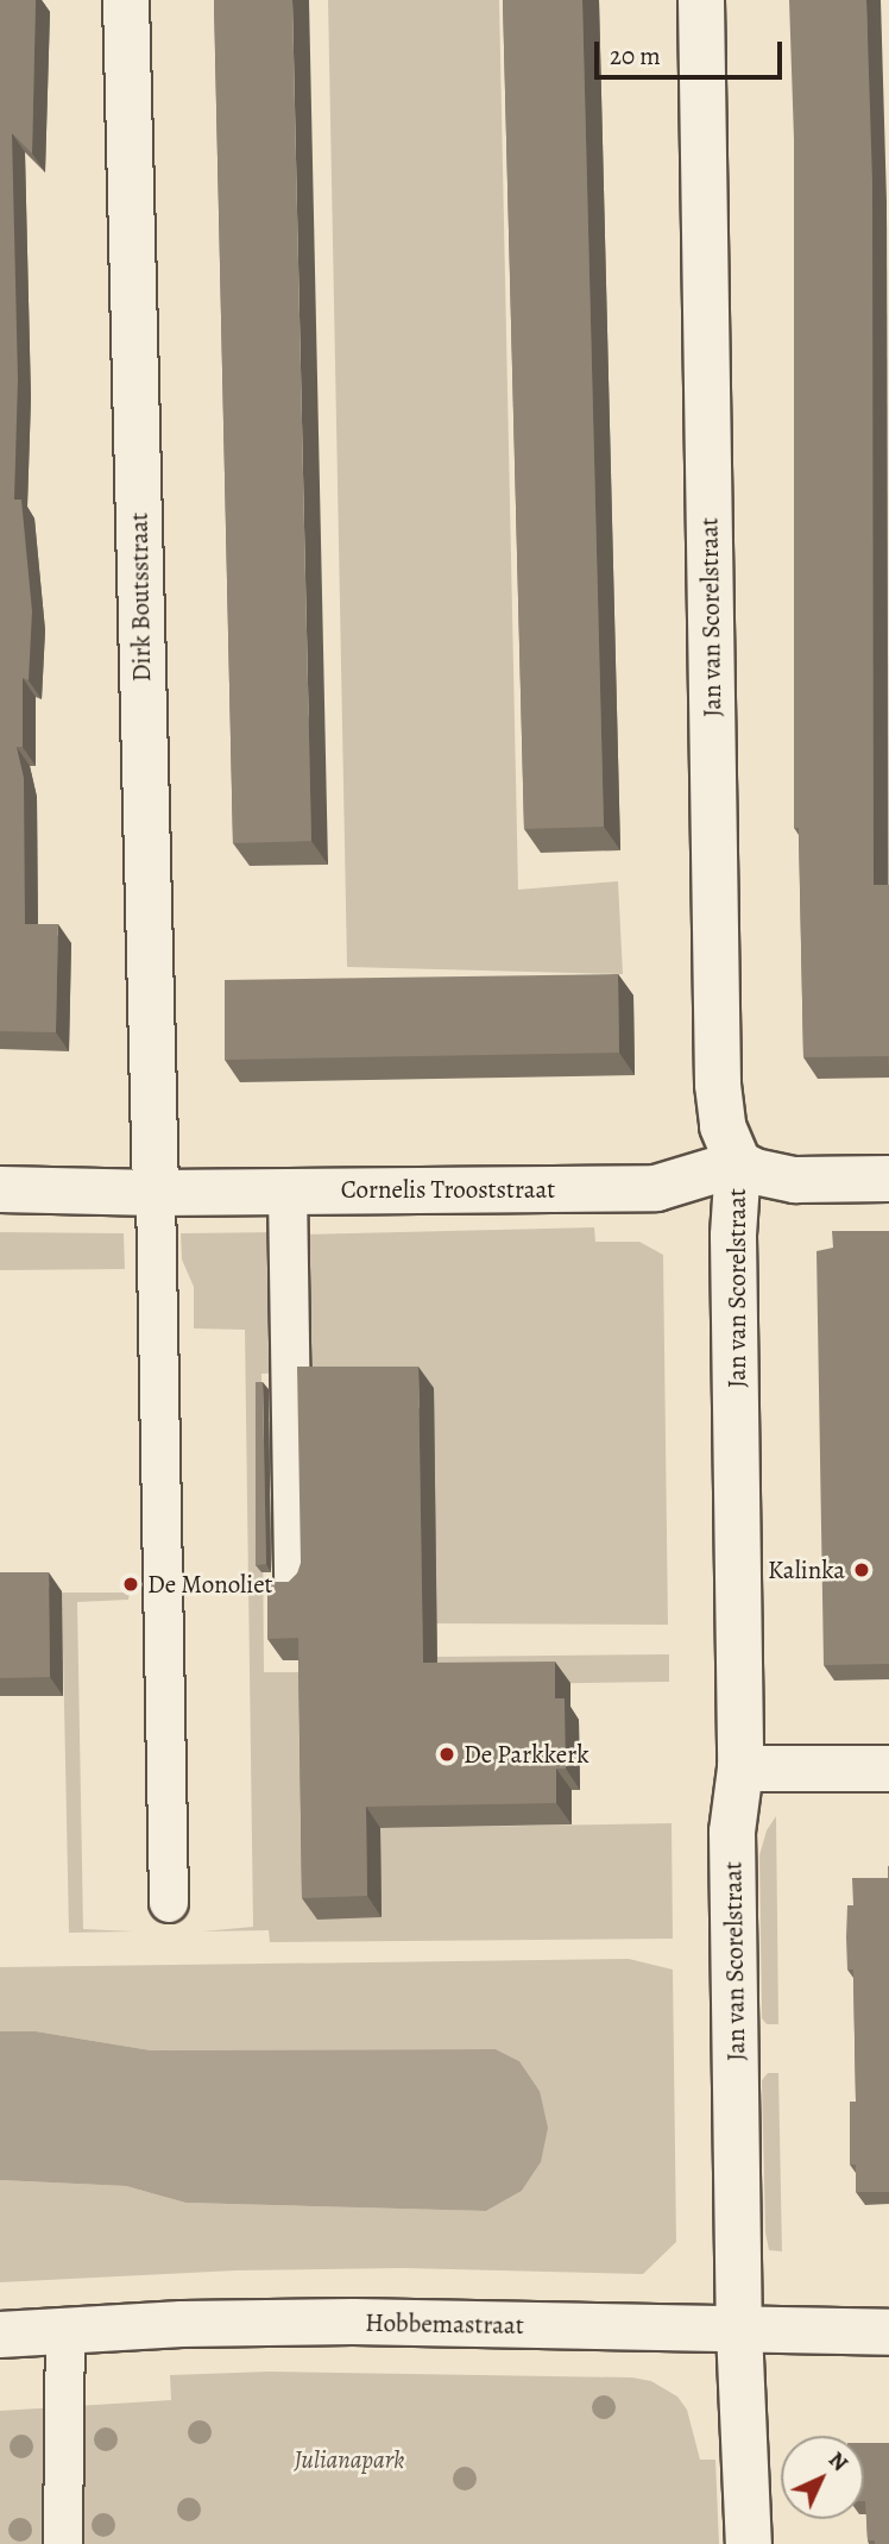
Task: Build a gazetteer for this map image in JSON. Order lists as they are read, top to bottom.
{
  "streets": {
    "street": [
      "Dirk Boutsstraat",
      "Jan van Scorelstraat",
      "Cornelis Trooststraat",
      "Hobbemastraat"
    ]
  },
  "crossings": [
    ["Dirk Boutsstraat", "Cornelis Trooststraat"],
    ["Jan van Scorelstraat", "Cornelis Trooststraat"],
    ["Jan van Scorelstraat", "Hobbemastraat"]
  ],
  "parks": ["Julianapark"],
  "places": ["Kalinka", "De Monoliet", "De Parkkerk"],
  "scale_bar": "20 m",
  "north": "top right"
}
